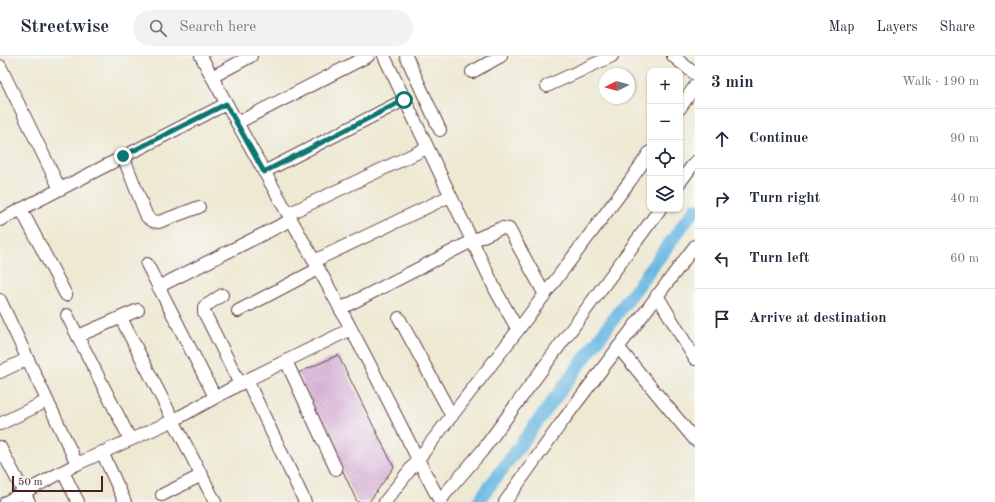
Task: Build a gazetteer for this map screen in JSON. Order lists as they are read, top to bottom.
{
  "scale_bar": "50 m",
  "north": "left",
  "page": {
    "header": "Streetwise",
    "search": "Search here",
    "nav": ["Map", "Layers", "Share"],
    "heading": ["3 min", "Walk · 190 m"],
    "map_buttons": ["+", "−"],
    "list": [
      ["Continue", "90 m"],
      ["Turn right", "40 m"],
      ["Turn left", "60 m"],
      "Arrive at destination"
    ],
    "scale": "50 m"
  }
}
